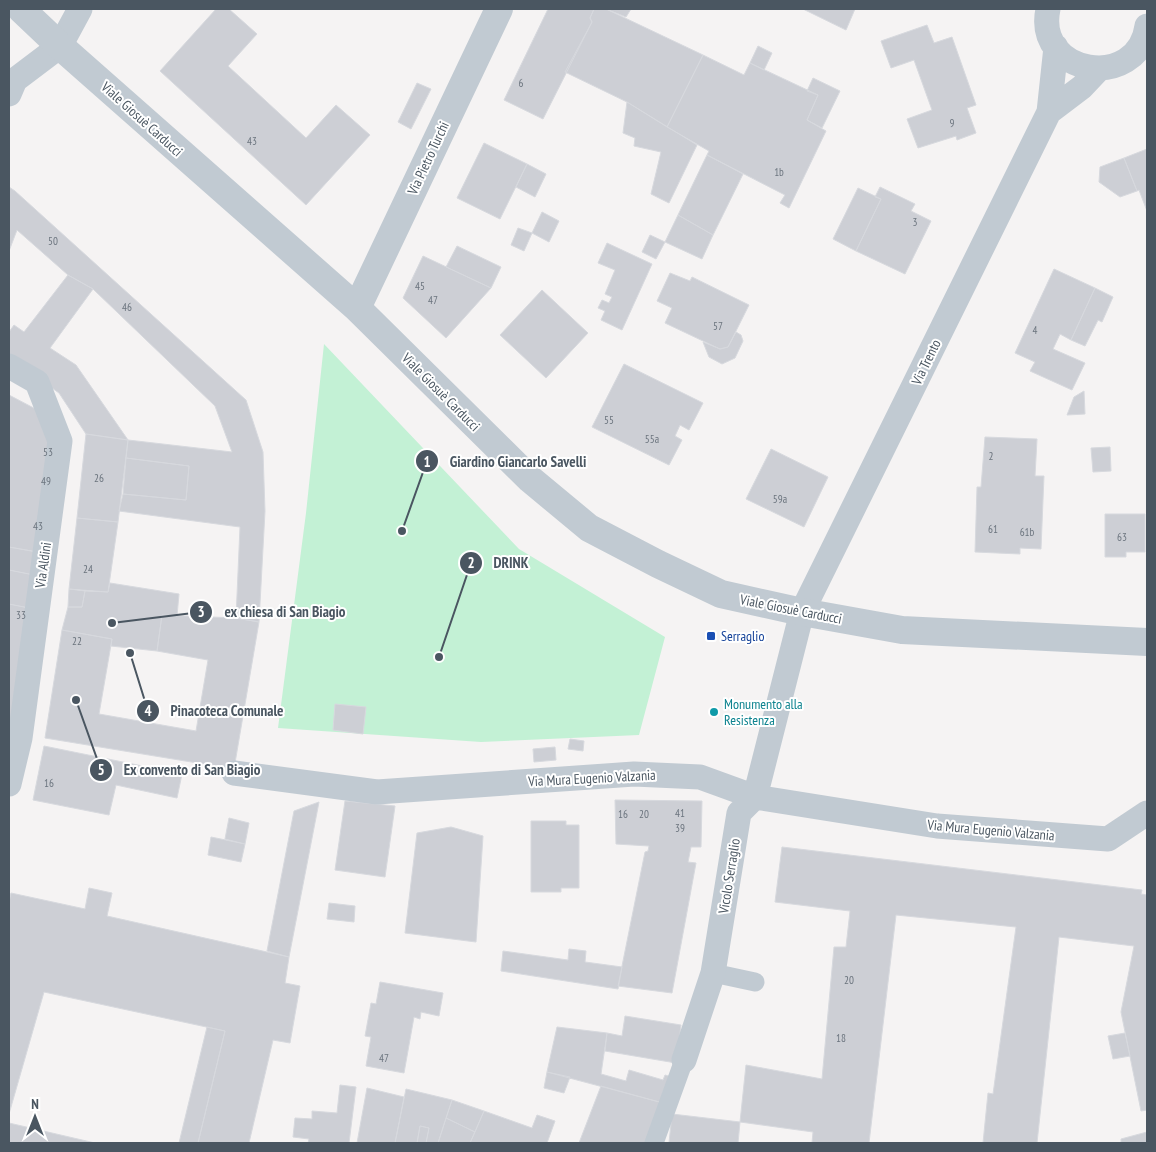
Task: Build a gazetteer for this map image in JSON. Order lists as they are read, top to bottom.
{
  "streets": {
    "street": [
      "Viale Giosuè Carducci",
      "Via Pietro Turchi",
      "Via Trento",
      "Via Aldini",
      "Via Mura Eugenio Valzania",
      "Vicolo Serraglio"
    ]
  },
  "crossings": [
    ["Viale Giosuè Carducci", "Via Pietro Turchi"],
    ["Viale Giosuè Carducci", "Via Trento"],
    ["Viale Giosuè Carducci", "Vicolo Serraglio"],
    ["Via Trento", "Vicolo Serraglio"],
    ["Via Mura Eugenio Valzania", "Vicolo Serraglio"]
  ],
  "places": {
    "other": [
      "Giardino Giancarlo Savelli",
      "ex chiesa di San Biagio",
      "Pinacoteca Comunale",
      "DRINK",
      "Ex convento di San Biagio",
      "Monumento alla Resistenza"
    ],
    "transit": ["Serraglio"]
  },
  "house_numbers": [
    "6",
    "9",
    "43",
    "1b",
    "3",
    "50",
    "45",
    "47",
    "46",
    "57",
    "4",
    "55",
    "55a",
    "53",
    "2",
    "26",
    "49",
    "59a",
    "43",
    "61",
    "61b",
    "63",
    "24",
    "33",
    "22",
    "16",
    "41",
    "16",
    "20",
    "39",
    "20",
    "18",
    "47"
  ],
  "north": "top"
}
